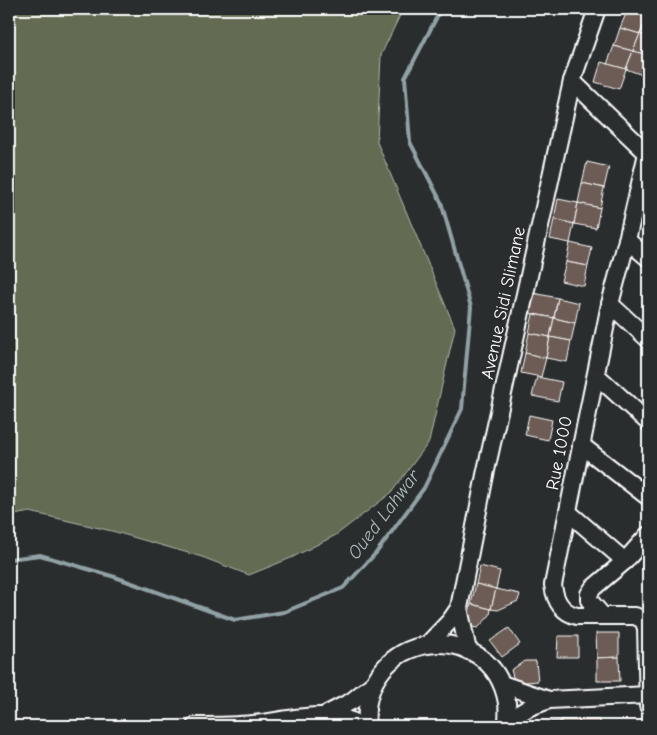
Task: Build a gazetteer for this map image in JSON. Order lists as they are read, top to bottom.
{
  "streets": {
    "street": ["Avenue Sidi Slimane", "Rue 1000"]
  },
  "water": ["Oued Lahwar"]
}
